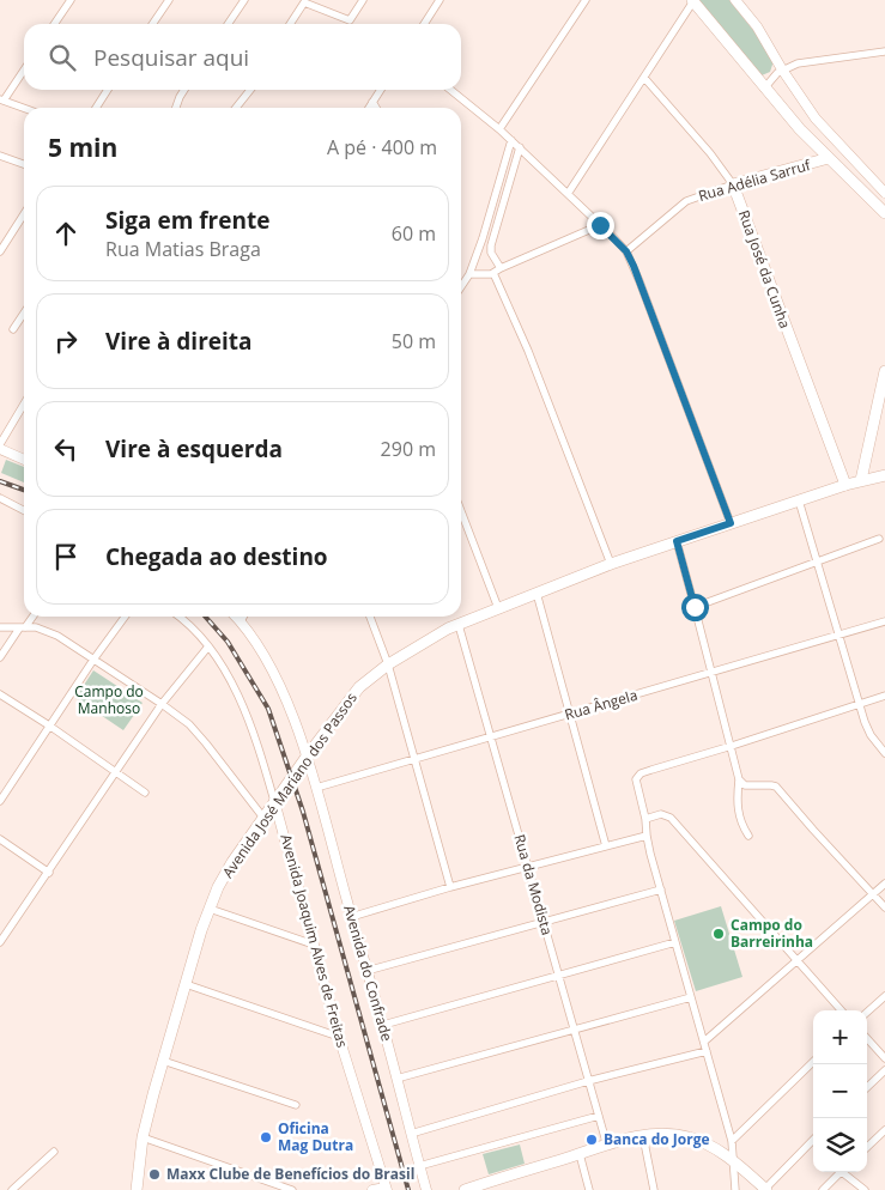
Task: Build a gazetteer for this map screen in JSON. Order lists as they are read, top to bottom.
{
  "streets": {
    "main road": ["Rua Adélia Sarruf", "Rua José da Cunha", "Avenida José Mariano dos Passos"],
    "street": [
      "Rua Ângela",
      "Rua da Modista",
      "Avenida Joaquim Alves de Freitas",
      "Avenida do Confrade"
    ]
  },
  "crossings": [
    ["Rua Adélia Sarruf", "Rua José da Cunha"],
    ["Rua José da Cunha", "Avenida José Mariano dos Passos"],
    ["Rua Ângela", "Rua da Modista"],
    ["Rua Ângela", "Avenida do Confrade"],
    ["Avenida José Mariano dos Passos", "Rua da Modista"],
    ["Avenida José Mariano dos Passos", "Avenida Joaquim Alves de Freitas"],
    ["Avenida José Mariano dos Passos", "Avenida do Confrade"]
  ],
  "parks": ["Campo do Manhoso"],
  "places": [
    "Campo do Barreirinha",
    "Oficina Mag Dutra",
    "Banca do Jorge",
    "Maxx Clube de Benefícios do Brasil"
  ],
  "page": {
    "search": "Pesquisar aqui",
    "heading": ["5 min", "A pé · 400 m"],
    "list": [
      ["Siga em frente", "Rua Matias Braga", "60 m"],
      ["Vire à direita", "50 m"],
      ["Vire à esquerda", "290 m"],
      "Chegada ao destino"
    ],
    "map_buttons": ["+", "−"]
  }
}
